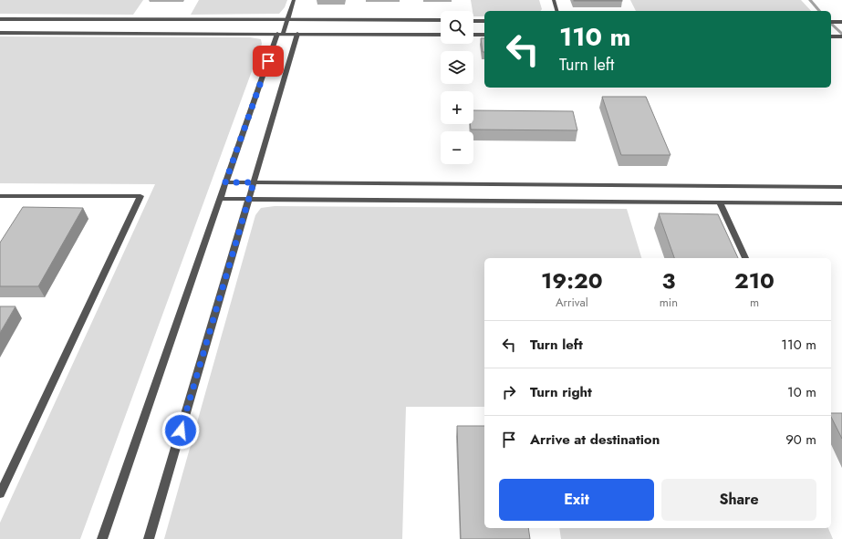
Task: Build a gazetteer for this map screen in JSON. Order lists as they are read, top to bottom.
{
  "page": {
    "map_buttons": ["+", "−"],
    "turn": ["110 m", "Turn left"],
    "eta": [
      "19:20",
      "Arrival",
      "3",
      "min",
      "210",
      "m"
    ],
    "list": [
      {
        "name": "Turn left",
        "value": "110 m"
      },
      {
        "name": "Turn right",
        "value": "10 m"
      },
      {
        "name": "Arrive at destination",
        "value": "90 m"
      }
    ],
    "buttons": ["Exit", "Share"]
  }
}
